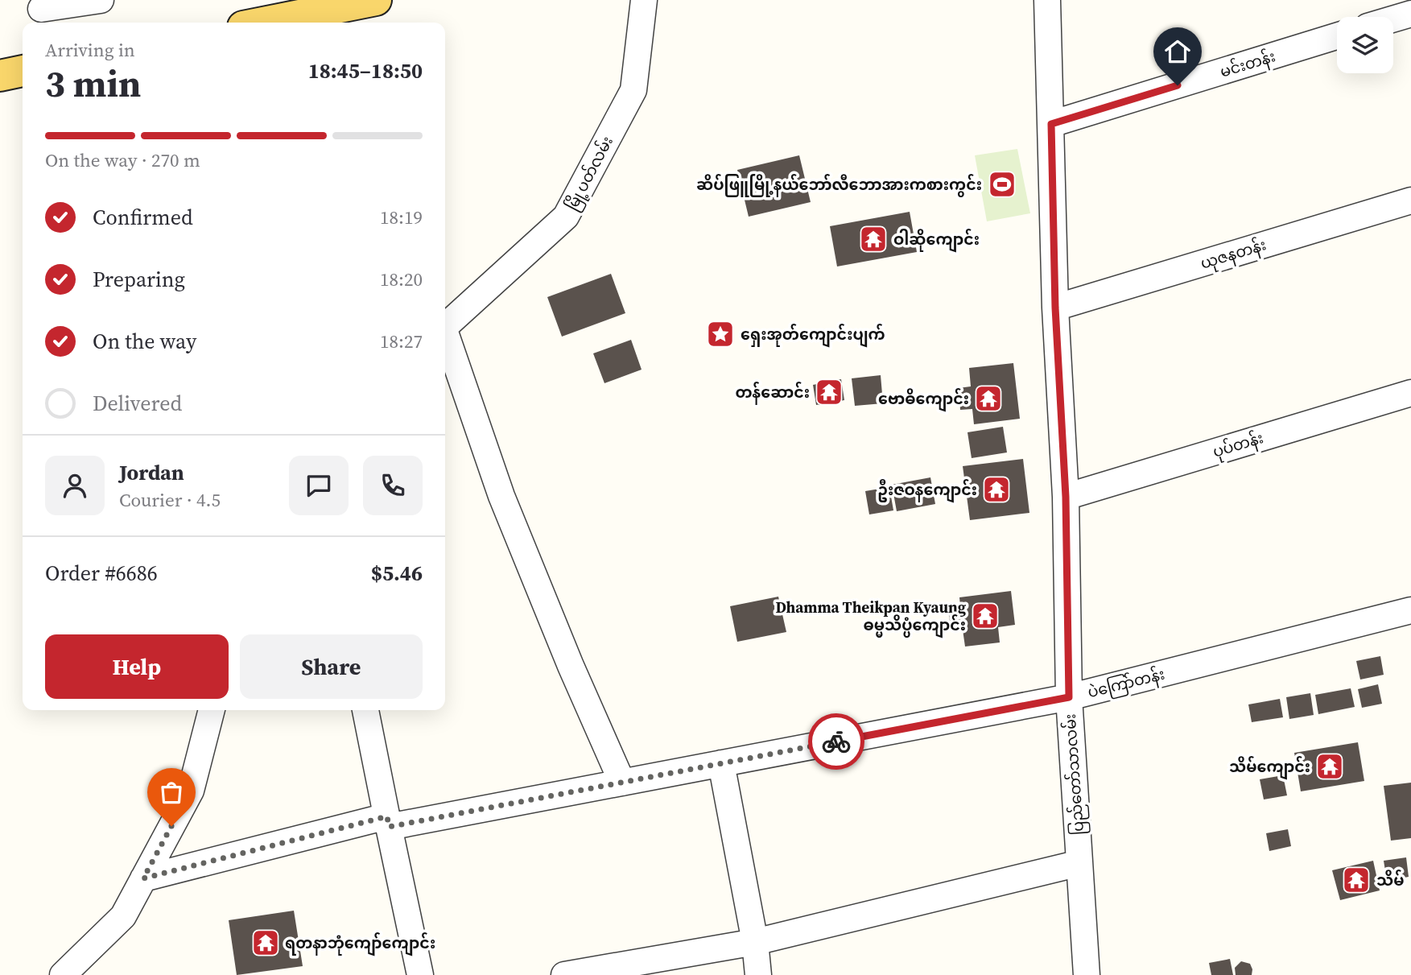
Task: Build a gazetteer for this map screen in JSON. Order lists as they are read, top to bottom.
{
  "streets": {
    "street": [
      "မင်းတန်း",
      "မြို့ပတ်လမ်း",
      "ယုဇနတန်း",
      "ပုပ်တန်း",
      "ပဲကြော်တန်း",
      "ပြည်တော်သာလမ်း"
    ]
  },
  "crossings": [
    ["မင်းတန်း", "ပြည်တော်သာလမ်း"],
    ["ယုဇနတန်း", "ပြည်တော်သာလမ်း"],
    ["ပုပ်တန်း", "ပြည်တော်သာလမ်း"],
    ["ပဲကြော်တန်း", "ပြည်တော်သာလမ်း"]
  ],
  "places": {
    "sports": ["ဆိပ်ဖြူမြို့နယ်ဘော်လီဘောအားကစားကွင်း"],
    "temple": [
      "ဝါဆိုကျောင်း",
      "တန်ဆောင်း",
      "ဗောဓိကျောင်း",
      "ဦးဇဝနကျောင်း",
      "Dhamma Theikpan Kyaung ဓမ္မသိပ္ပံကျောင်း",
      "သိမ်ကျောင်း",
      "သိမ်",
      "ရတနာဘုံကျော်ကျောင်း"
    ],
    "place": ["ရှေးအုတ်ကျောင်းပျက်"]
  },
  "page": {
    "heading": ["3 min", "Arriving in", "18:45–18:50"],
    "panel": [
      "Jordan",
      "Courier · 4.5",
      "Order #6686",
      "$5.46"
    ],
    "bar": "On the way · 270 m",
    "list": [
      ["Confirmed", "18:19"],
      ["Preparing", "18:20"],
      ["On the way", "18:27"],
      "Delivered"
    ],
    "buttons": ["Help", "Share"]
  }
}
